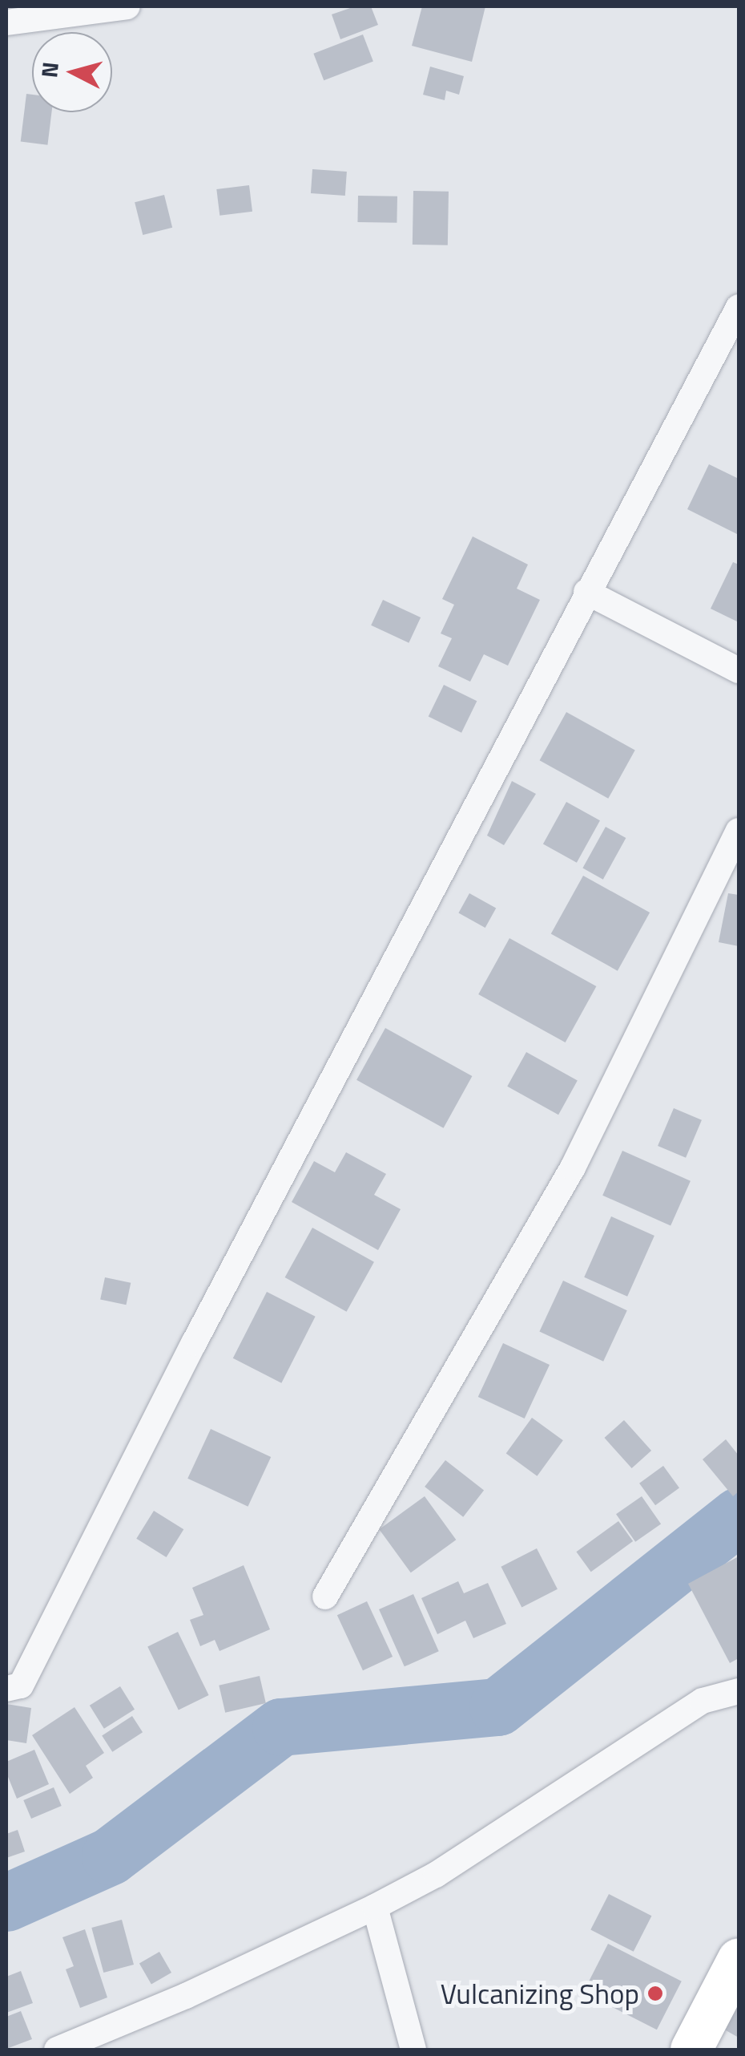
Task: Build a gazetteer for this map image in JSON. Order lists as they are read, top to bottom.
{
  "places": ["Vulcanizing Shop"],
  "north": "left"
}
